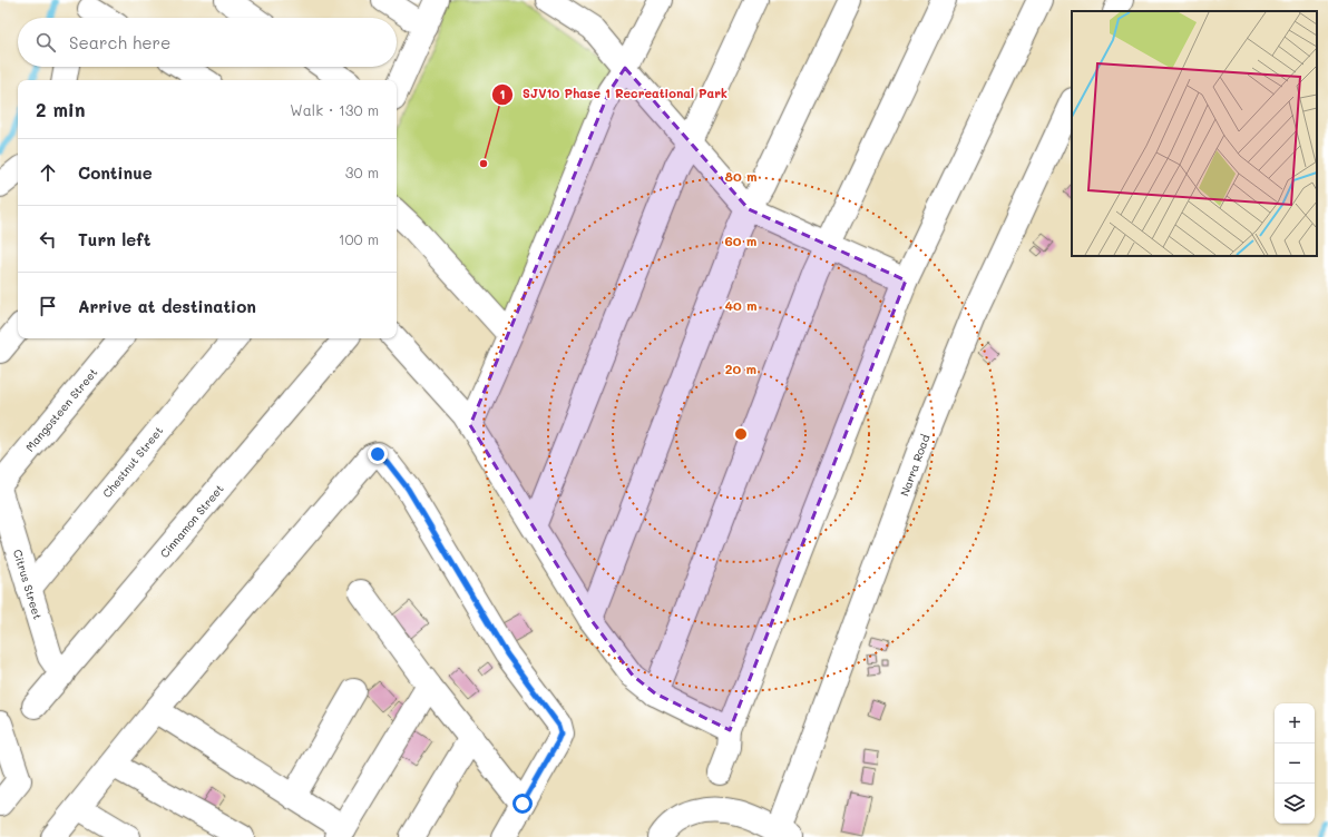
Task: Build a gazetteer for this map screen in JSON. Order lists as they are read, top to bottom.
{
  "streets": {
    "street": [
      "Mangosteen Street",
      "Chestnut Street",
      "Narra Road",
      "Cinnamon Street",
      "Citrus Street"
    ]
  },
  "crossings": [
    ["Chestnut Street", "Citrus Street"],
    ["Cinnamon Street", "Citrus Street"]
  ],
  "places": ["SJV10 Phase 1 Recreational Park"],
  "page": {
    "search": "Search here",
    "heading": ["2 min", "Walk · 130 m"],
    "list": [
      ["Continue", "30 m"],
      ["Turn left", "100 m"],
      "Arrive at destination"
    ],
    "map_buttons": ["+", "−"]
  },
  "rings": [
    "80 m",
    "60 m",
    "40 m",
    "20 m"
  ]
}
